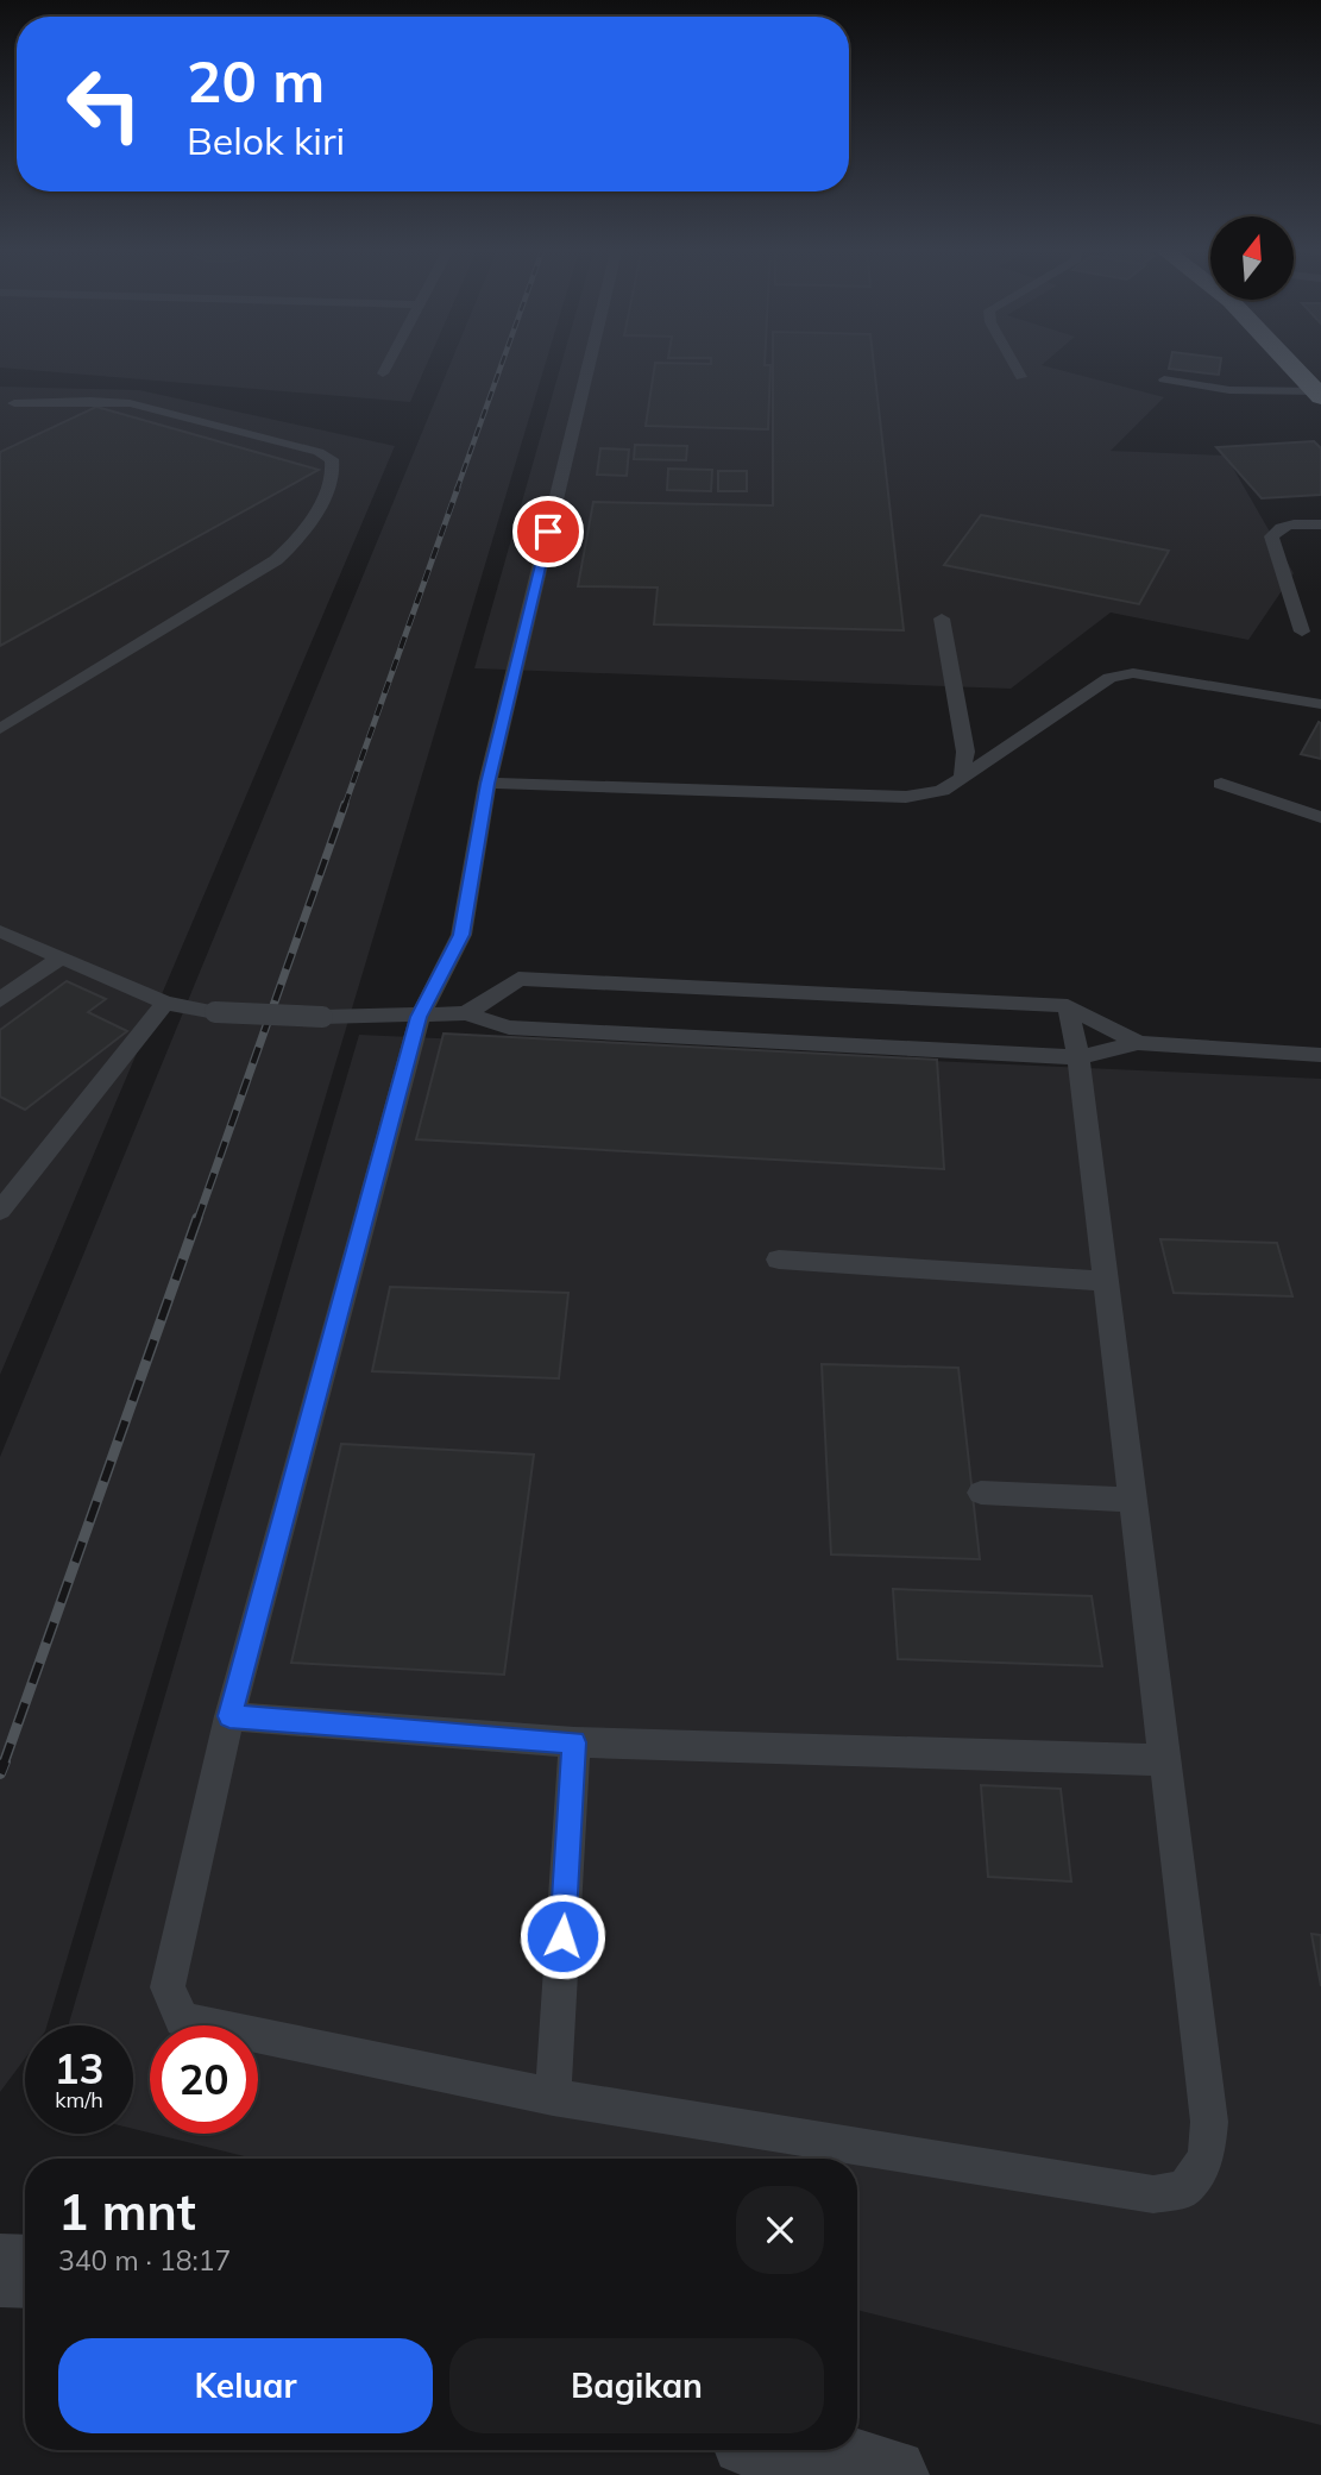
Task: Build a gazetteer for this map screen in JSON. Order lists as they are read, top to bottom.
{
  "north": "top",
  "page": {
    "turn": ["20 m", "Belok kiri"],
    "speed": "13 km/h",
    "limit": "20",
    "heading": ["1 mnt", "340 m · 18:17"],
    "buttons": ["Keluar", "Bagikan"]
  }
}
